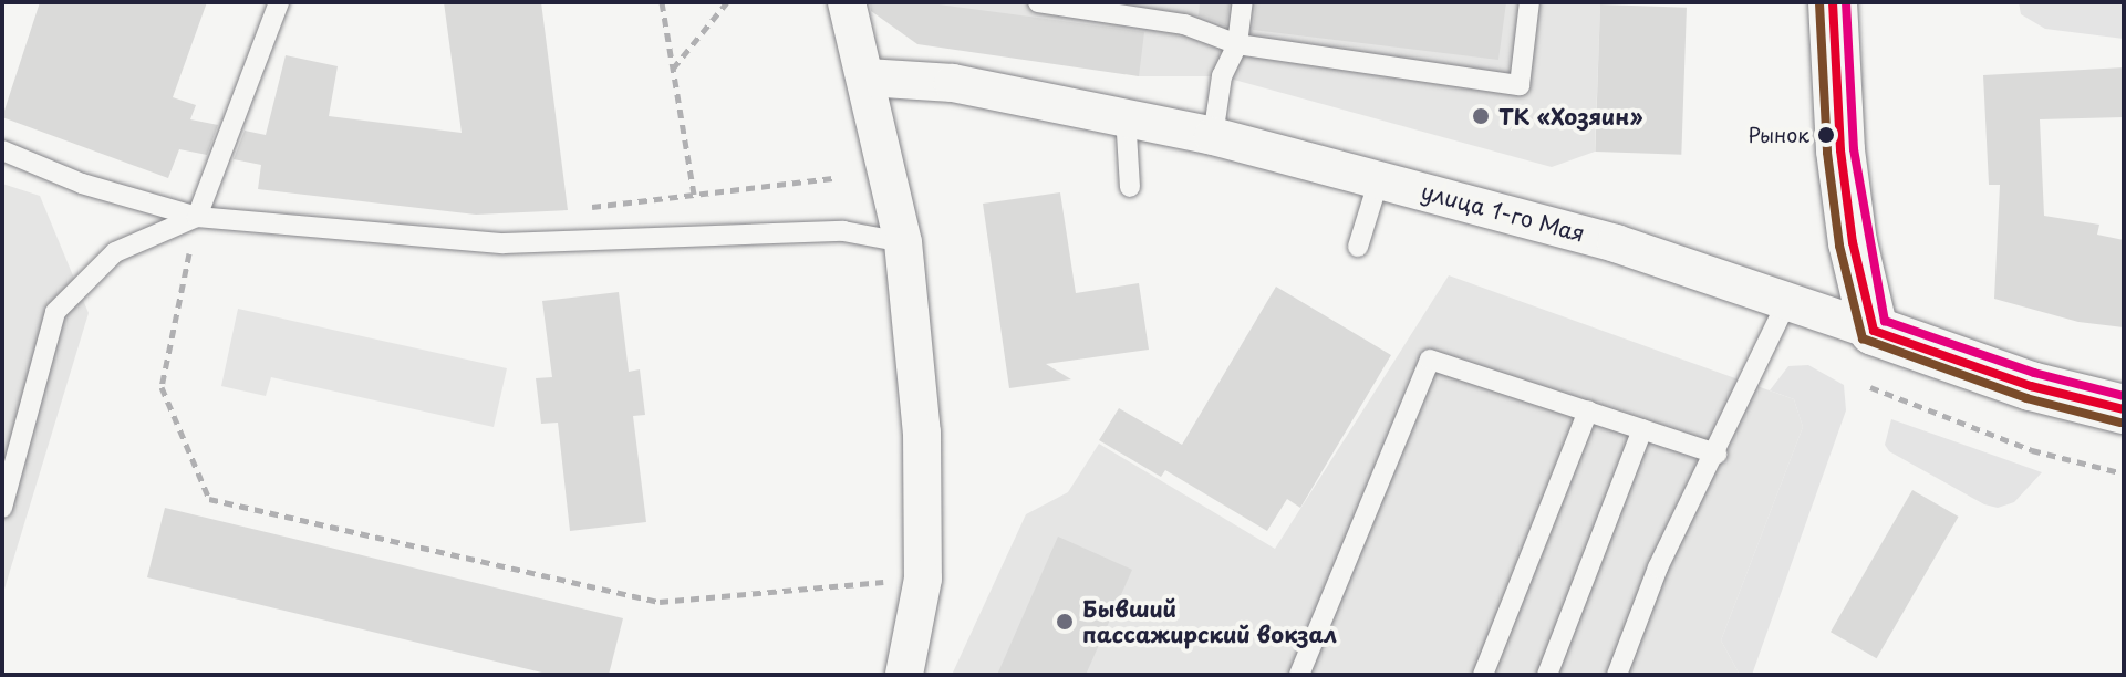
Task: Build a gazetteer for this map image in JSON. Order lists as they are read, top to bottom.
{
  "streets": {
    "main road": ["улица 1-го Мая"]
  },
  "places": ["ТК «Хозяин»", "Рынок", "Бывший пассажирский вокзал"]
}
